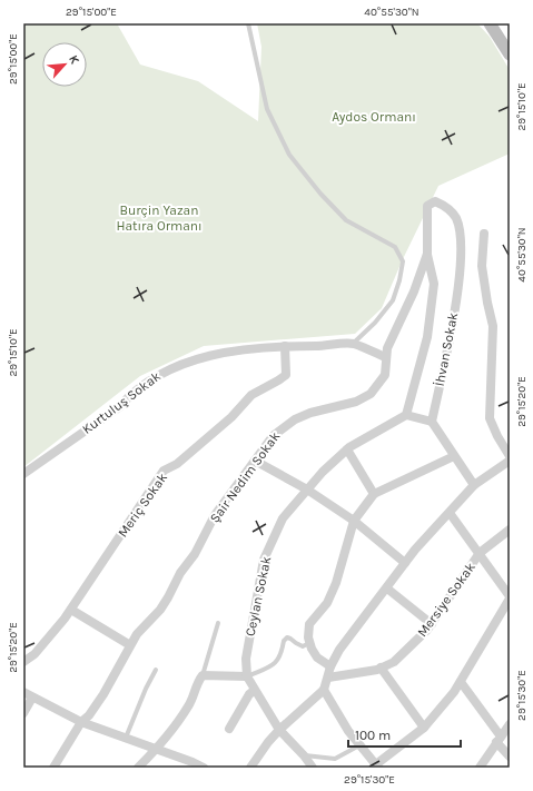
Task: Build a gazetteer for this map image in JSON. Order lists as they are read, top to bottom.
{
  "streets": {
    "street": [
      "İhvan Sokak",
      "Kurtuluş Sokak",
      "Şair Nedim Sokak",
      "Meriç Sokak",
      "Ceylan Sokak",
      "Mersiye Sokak"
    ]
  },
  "crossings": [
    ["İhvan Sokak", "Şair Nedim Sokak"],
    ["Kurtuluş Sokak", "Şair Nedim Sokak"],
    ["Kurtuluş Sokak", "Meriç Sokak"]
  ],
  "parks": ["Aydos Ormanı", "Burçin Yazan Hatıra Ormanı"],
  "scale_bar": "100 m",
  "north": "top right",
  "coordinates": [
    "29°15'00\"E",
    "40°55'30\"N",
    "29°15'10\"E",
    "29°15'20\"E",
    "29°15'30\"E"
  ]
}
